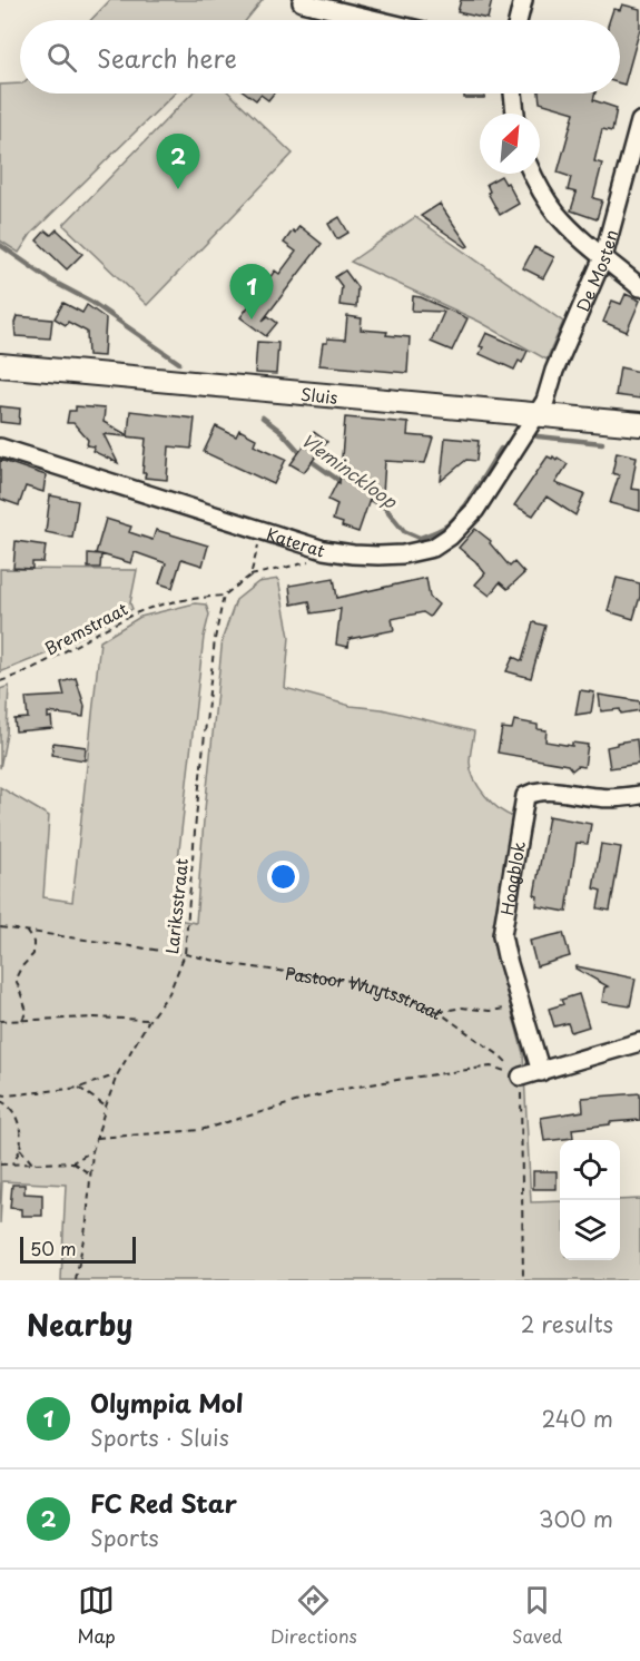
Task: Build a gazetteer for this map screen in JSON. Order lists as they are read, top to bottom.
{
  "streets": {
    "street": [
      "De Mosten",
      "Sluis",
      "Katerat",
      "Hoogblok"
    ],
    "path": ["Bremstraat", "Lariksstraat", "Pastoor Wuytsstraat"]
  },
  "crossings": [
    ["De Mosten", "Sluis"],
    ["De Mosten", "Katerat"],
    ["Sluis", "Katerat"],
    ["Bremstraat", "Lariksstraat"],
    ["Lariksstraat", "Pastoor Wuytsstraat"]
  ],
  "water": ["Vleminckloop"],
  "scale_bar": "50 m",
  "north": "top right",
  "page": {
    "search": "Search here",
    "pins": ["2", "1"],
    "scale": "50 m",
    "heading": ["Nearby", "2 results"],
    "list": [
      {
        "mark": "1",
        "name": "Olympia Mol",
        "note": "Sports · Sluis",
        "value": "240 m"
      },
      {
        "mark": "2",
        "name": "FC Red Star",
        "note": "Sports",
        "value": "300 m"
      }
    ],
    "nav": ["Map", "Directions", "Saved"]
  }
}
